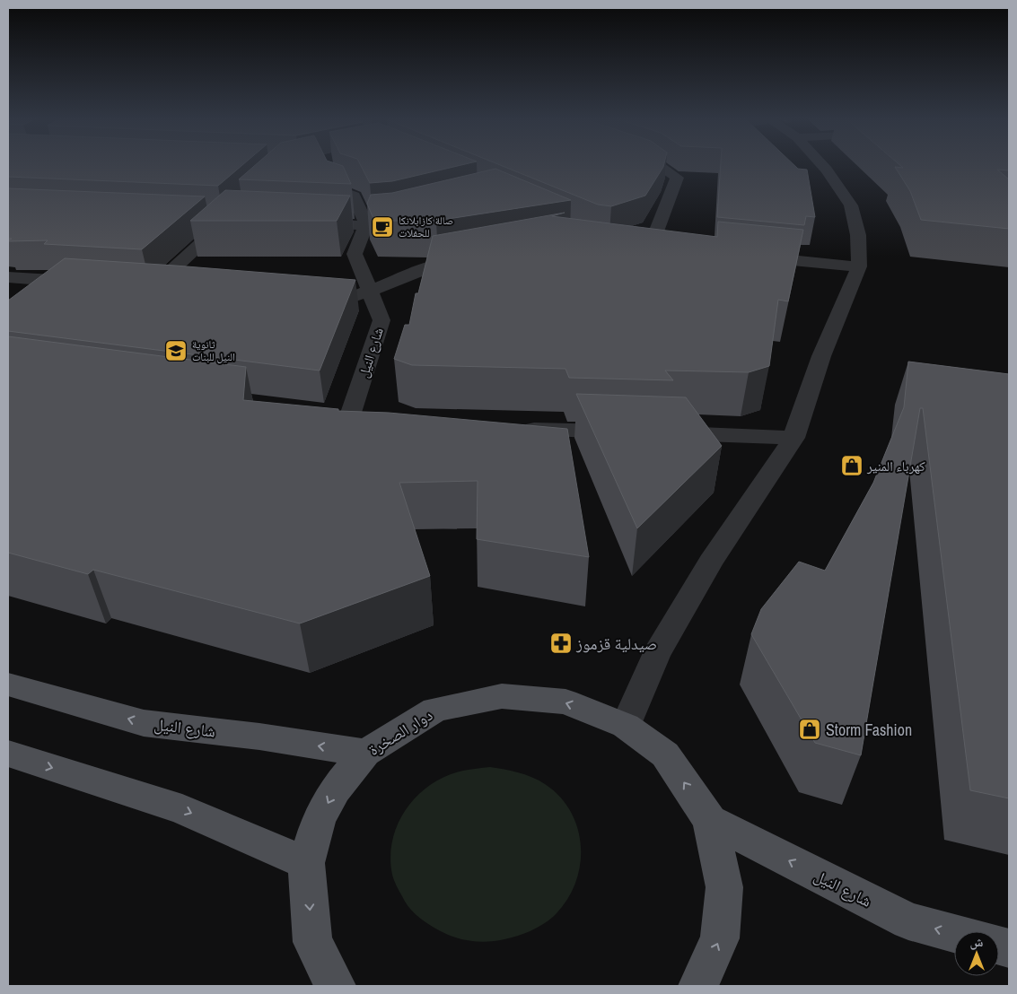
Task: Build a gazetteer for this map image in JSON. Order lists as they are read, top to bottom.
{
  "streets": {
    "main road": ["شارع النيل", "دوار الصخرة"]
  },
  "crossings": [
    ["شارع النيل", "دوار الصخرة"]
  ],
  "one_way": ["شارع النيل"],
  "places": {
    "cafe": ["صالة كازابلانكا للحفلات"],
    "school or university": ["ثانوية النيل للبنات"],
    "shop": ["كهرباء المنير", "Storm Fashion"],
    "pharmacy": ["صيدلية قزموز"]
  },
  "north": "top"
}
